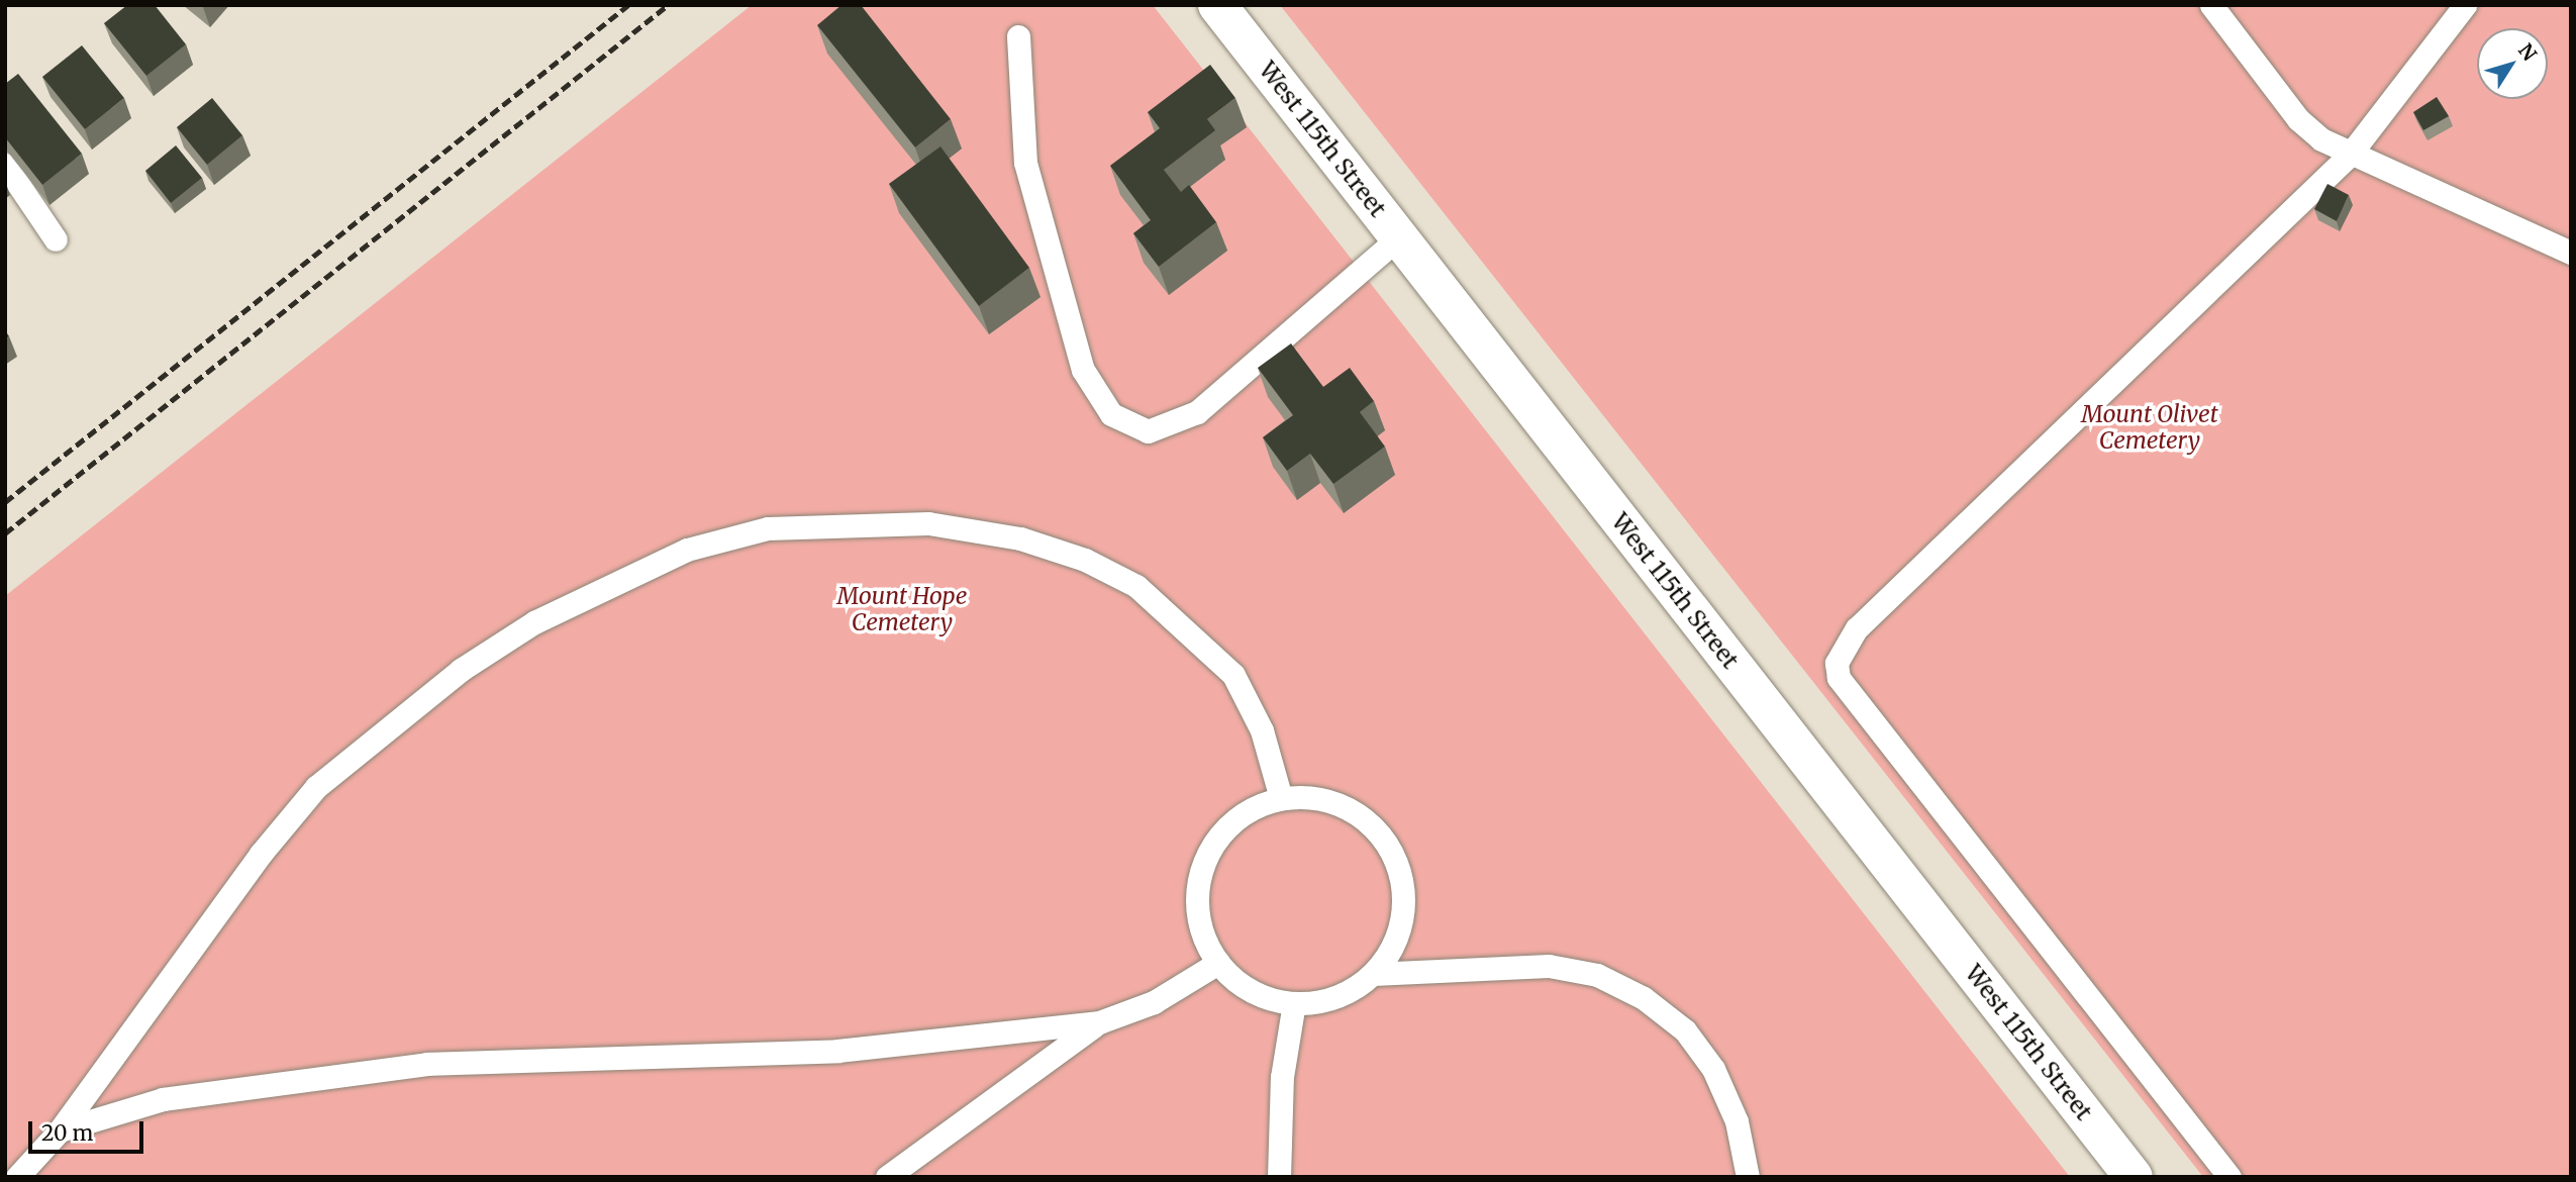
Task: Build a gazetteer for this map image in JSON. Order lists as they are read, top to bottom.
{
  "streets": {
    "street": ["West 115th Street"]
  },
  "parks": ["Mount Olivet Cemetery", "Mount Hope Cemetery"],
  "scale_bar": "20 m",
  "north": "top right"
}
